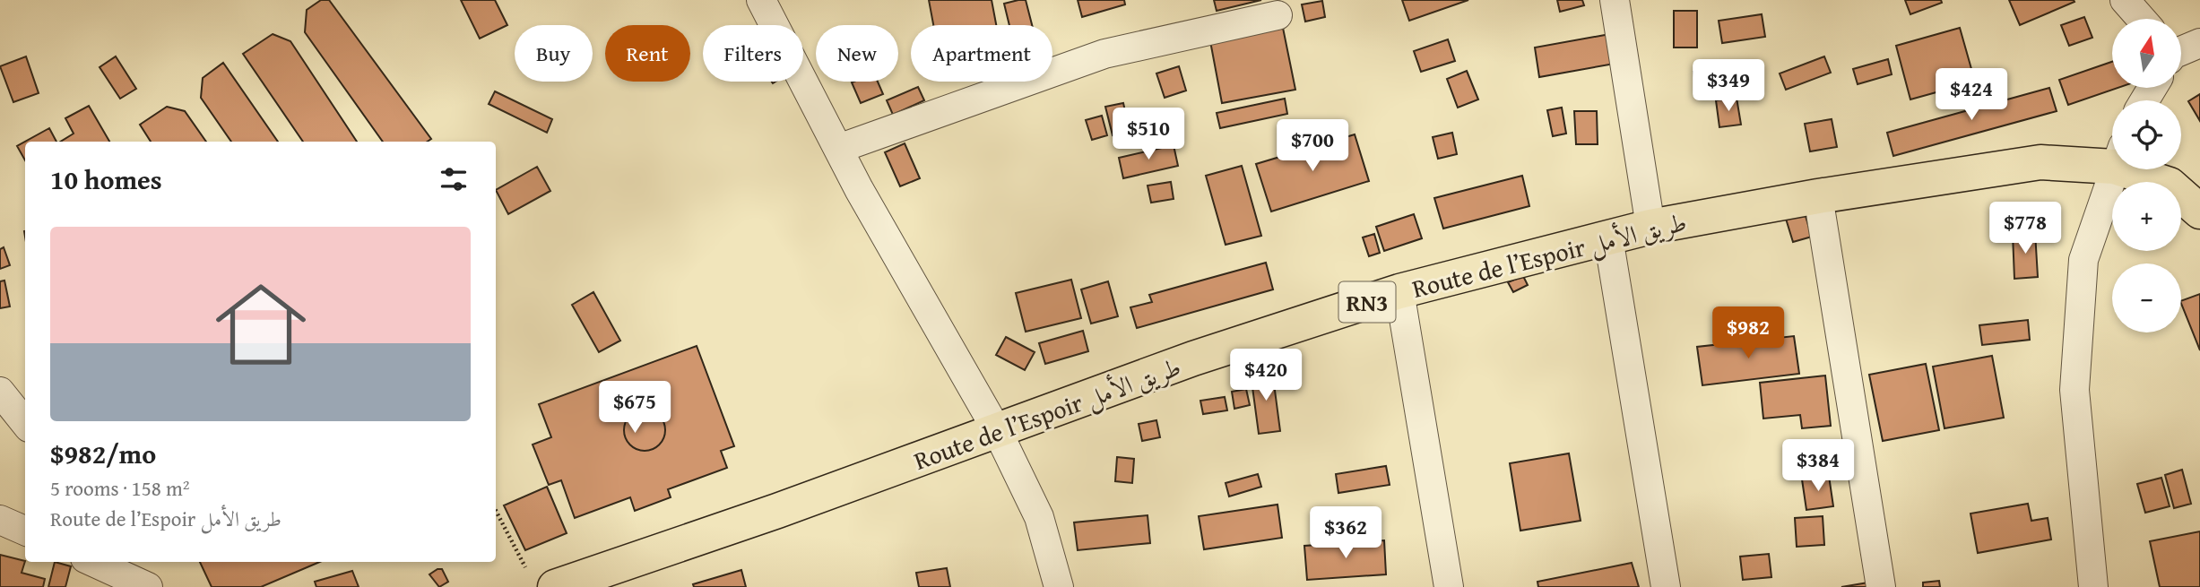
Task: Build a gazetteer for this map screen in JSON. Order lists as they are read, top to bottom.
{
  "streets": {
    "highway": ["Route de l’Espoir طريق الأمل", "RN3"]
  },
  "north": "top",
  "page": {
    "map_buttons": ["+", "−"],
    "chip": [
      "Buy",
      "Rent",
      "Filters",
      "New",
      "Apartment"
    ],
    "price": [
      "$349",
      "$424",
      "$510",
      "$700",
      "$778",
      "$982",
      "$420",
      "$675",
      "$384",
      "$362"
    ],
    "heading": "10 homes",
    "list": [
      {
        "name": "$982/mo",
        "note": "5 rooms · 158 m² · Route de l’Espoir طريق الأمل"
      }
    ]
  }
}
